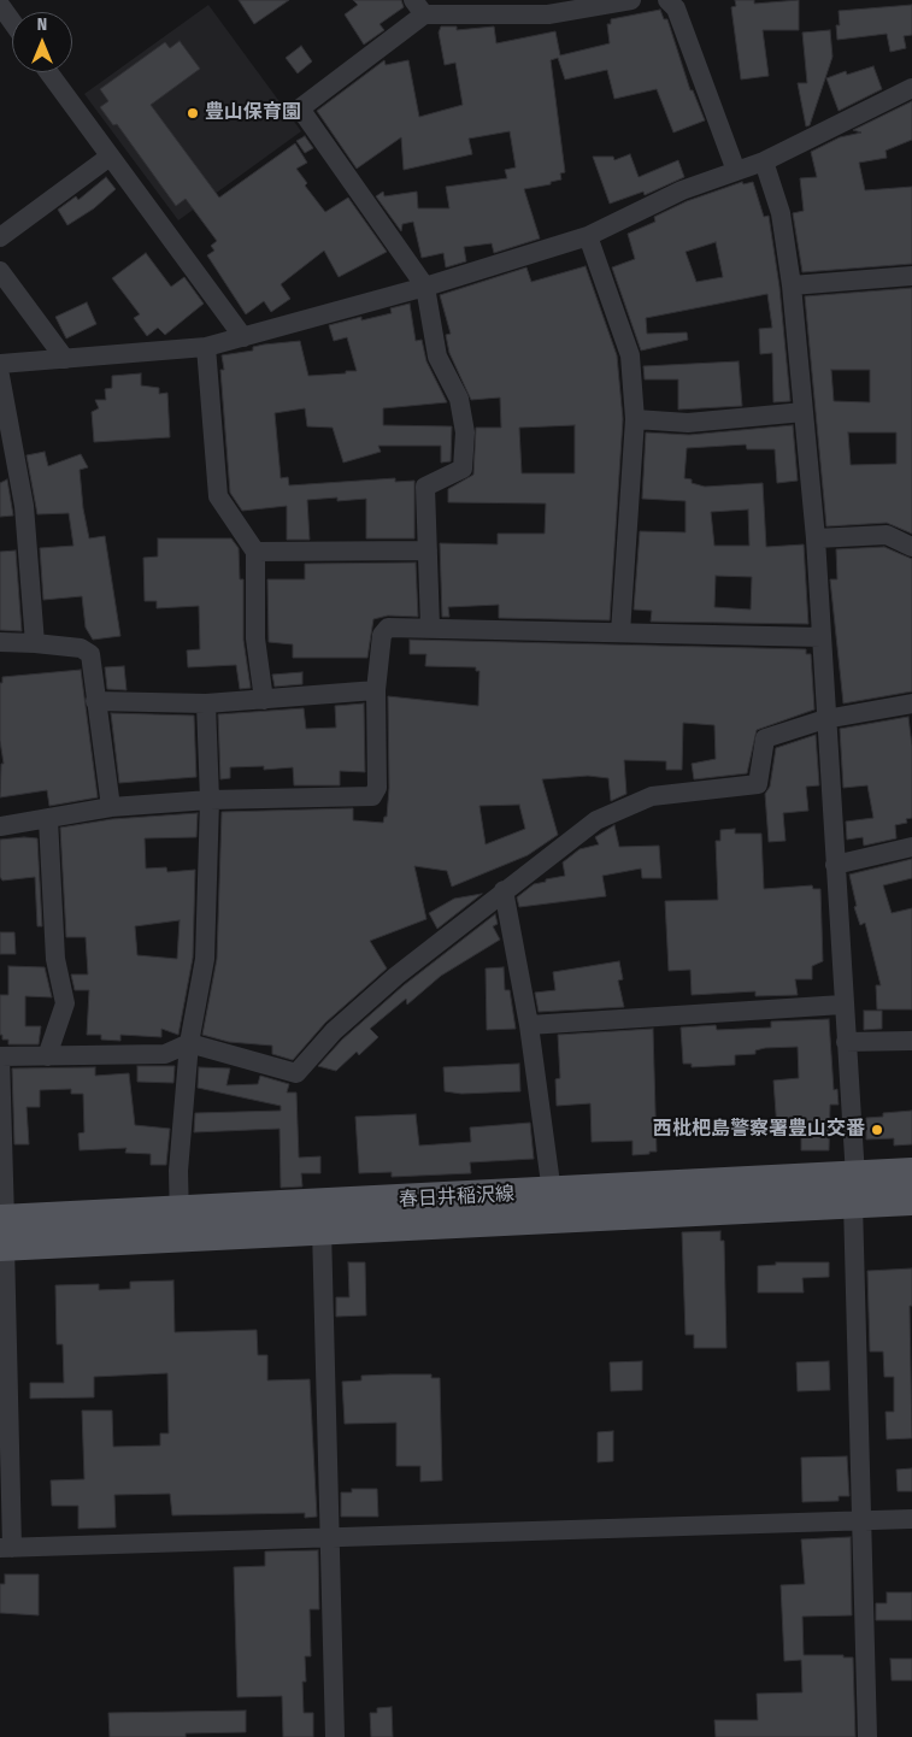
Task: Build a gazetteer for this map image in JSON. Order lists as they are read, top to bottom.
{
  "streets": {
    "main road": ["春日井稲沢線"]
  },
  "places": ["豊山保育園", "西枇杷島警察署豊山交番"],
  "north": "top"
}
